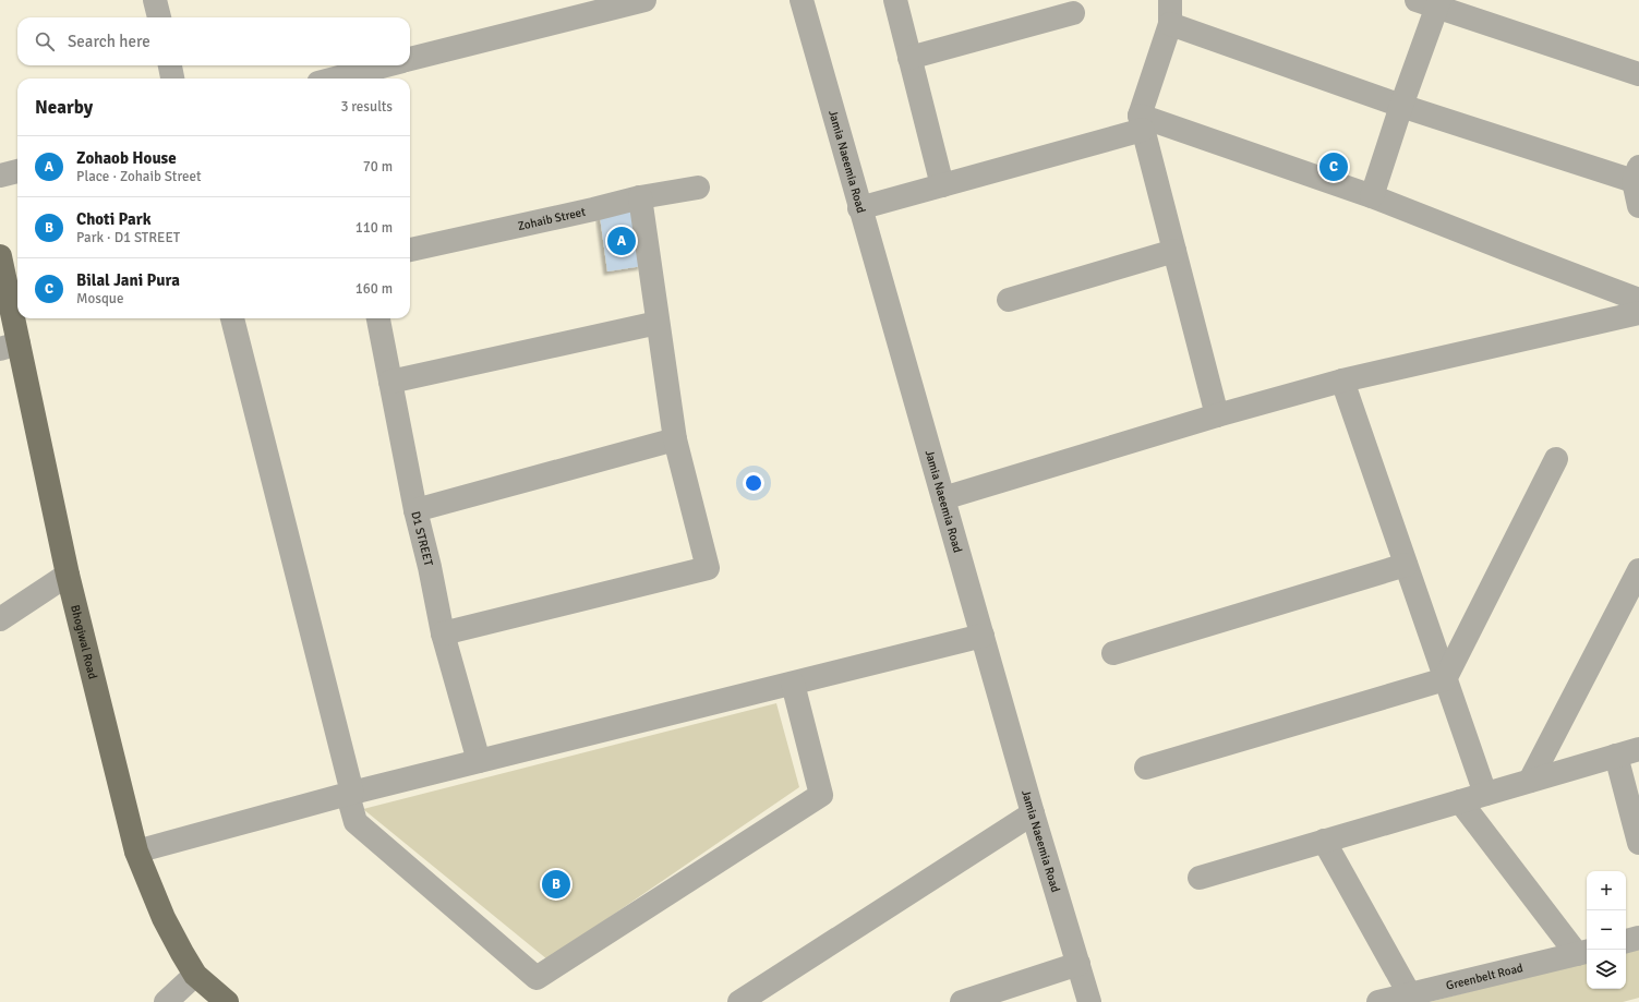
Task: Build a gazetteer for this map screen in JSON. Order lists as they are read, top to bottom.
{
  "streets": {
    "main road": ["Bhogiwal Road"],
    "street": [
      "Jamia Naeemia Road",
      "Zohaib Street",
      "D1 STREET",
      "Greenbelt Road"
    ]
  },
  "page": {
    "search": "Search here",
    "heading": ["Nearby", "3 results"],
    "list": [
      {
        "mark": "A",
        "name": "Zohaob House",
        "note": "Place · Zohaib Street",
        "value": "70 m"
      },
      {
        "mark": "B",
        "name": "Choti Park",
        "note": "Park · D1 STREET",
        "value": "110 m"
      },
      {
        "mark": "C",
        "name": "Bilal Jani Pura",
        "note": "Mosque",
        "value": "160 m"
      }
    ],
    "pins": ["C", "A", "B"],
    "map_buttons": ["+", "−"]
  }
}
